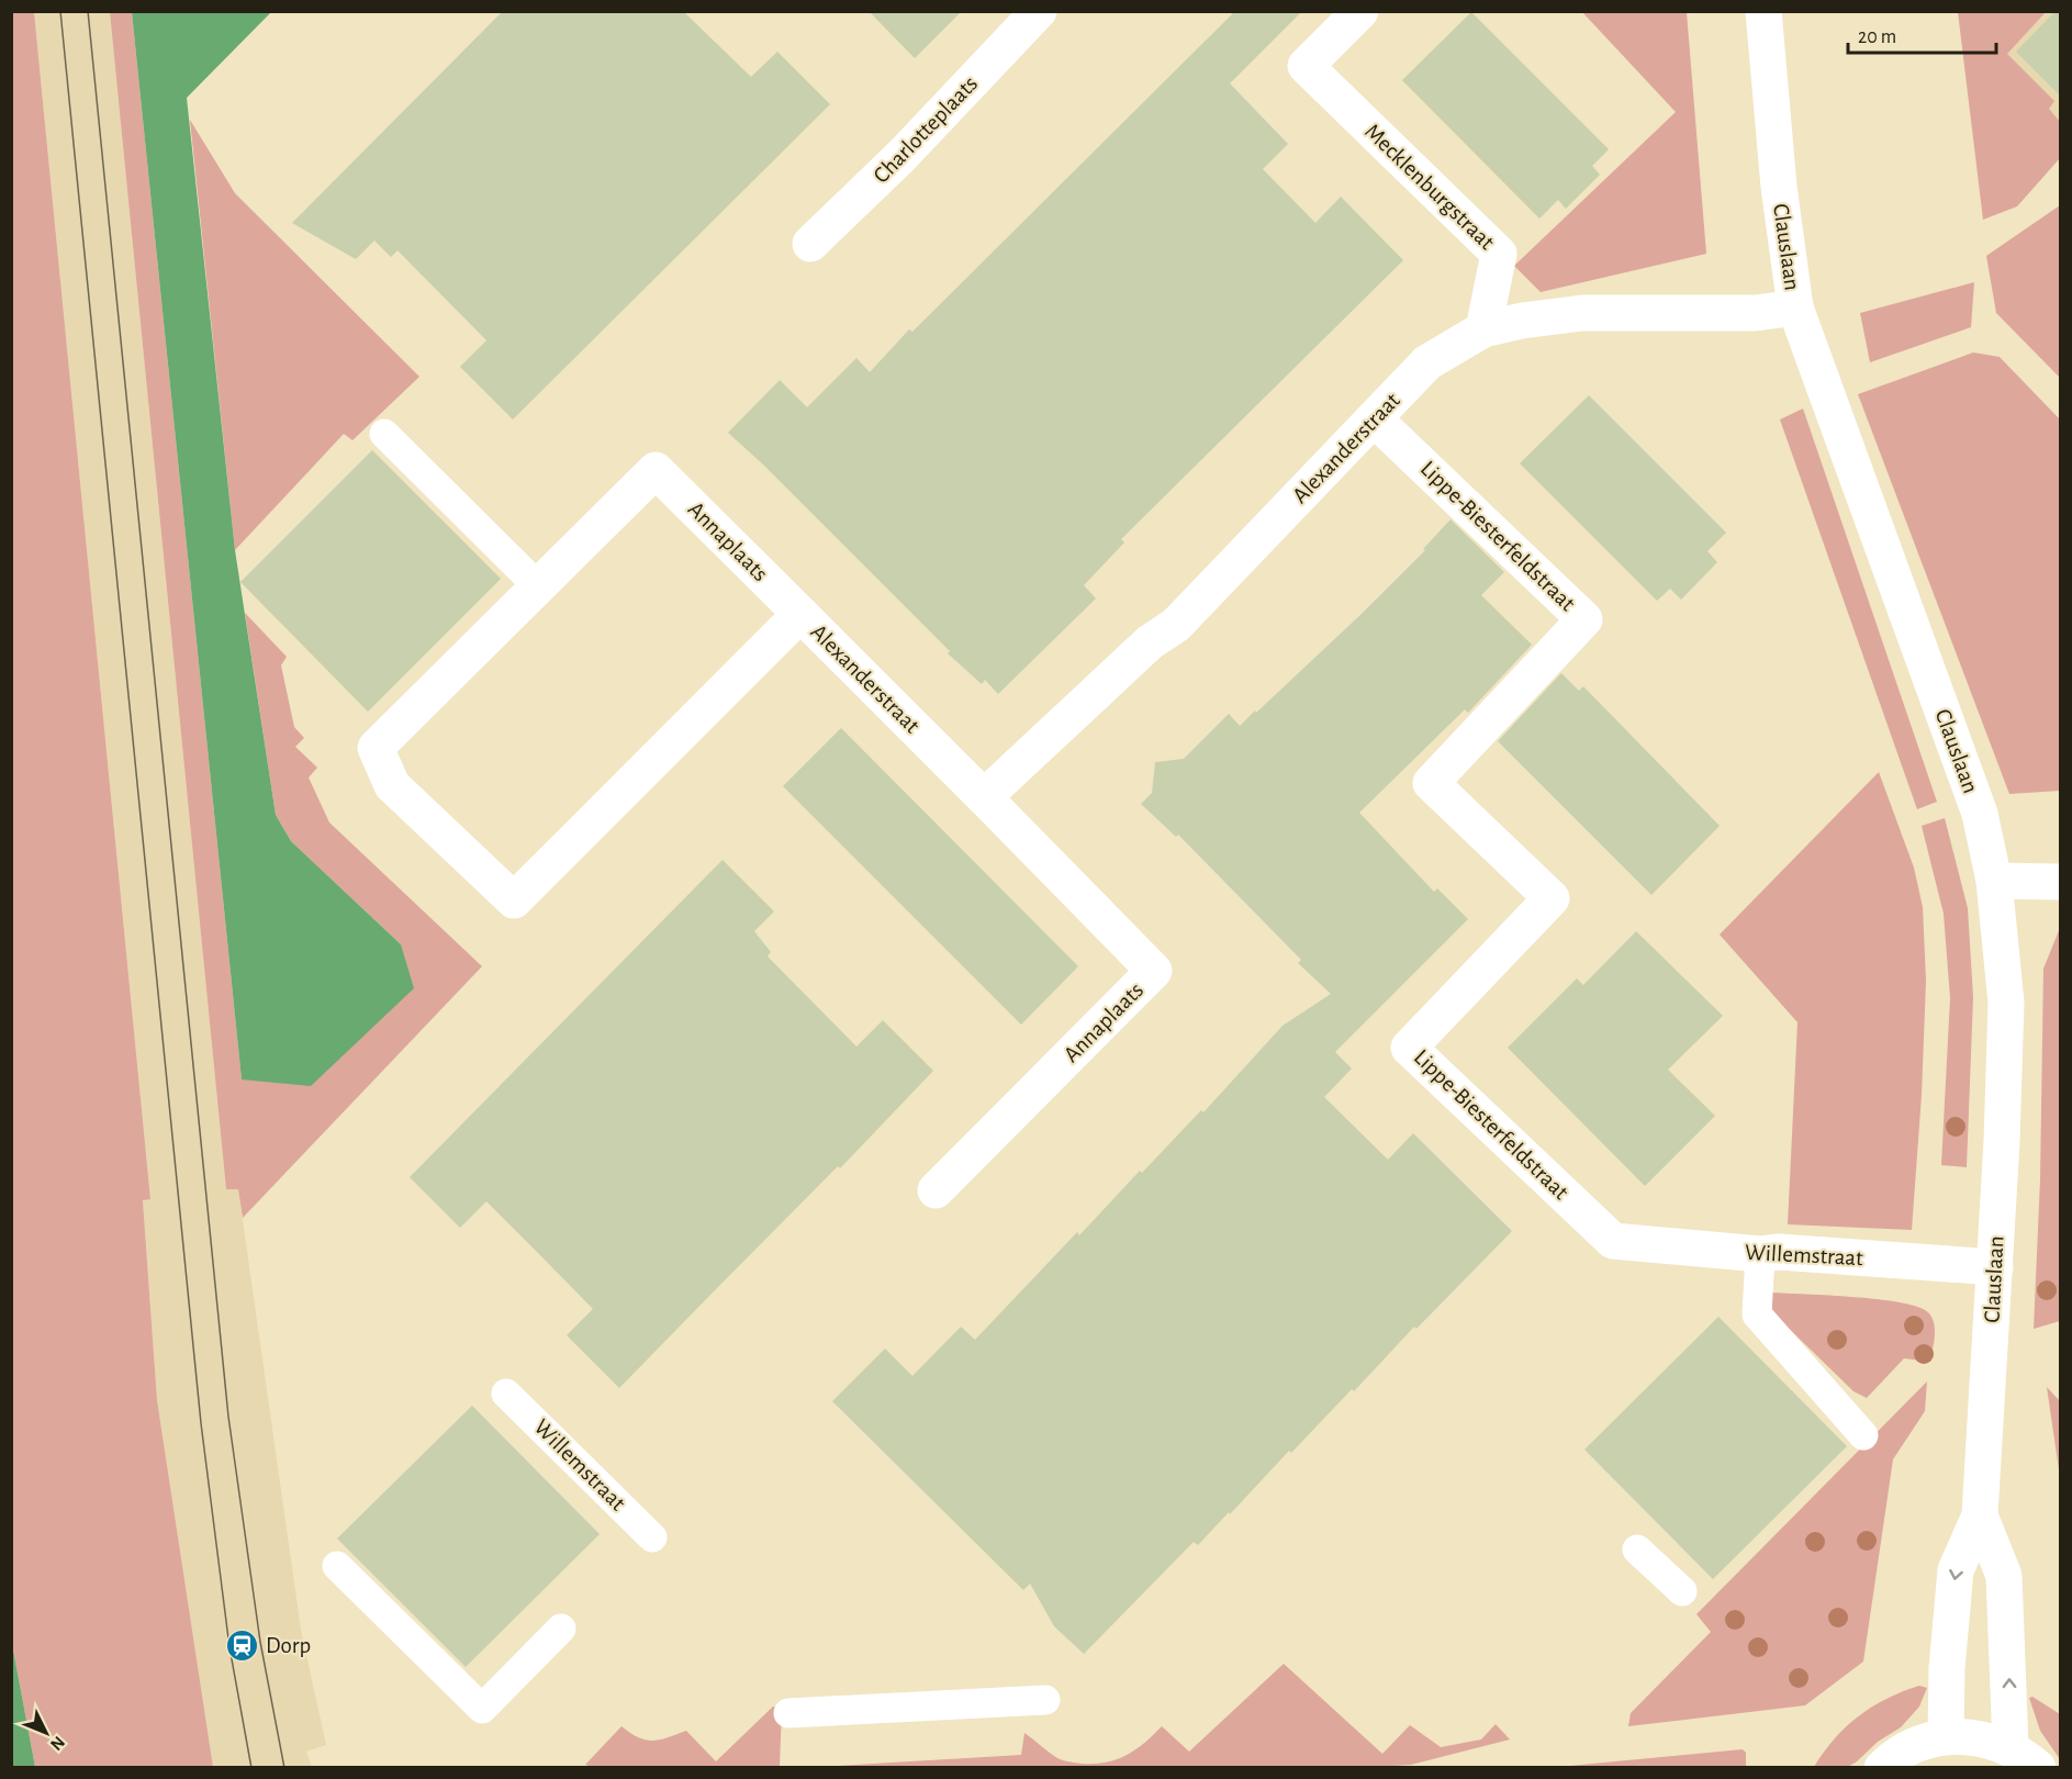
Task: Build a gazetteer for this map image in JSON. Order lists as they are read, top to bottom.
{
  "streets": {
    "street": [
      "Charlotteplaats",
      "Mecklenburgstraat",
      "Clauslaan",
      "Alexanderstraat",
      "Lippe-Biesterfeldstraat",
      "Annaplaats",
      "Willemstraat"
    ]
  },
  "crossings": [
    ["Mecklenburgstraat", "Alexanderstraat"],
    ["Clauslaan", "Willemstraat"],
    ["Alexanderstraat", "Lippe-Biesterfeldstraat"],
    ["Alexanderstraat", "Annaplaats"],
    ["Lippe-Biesterfeldstraat", "Willemstraat"]
  ],
  "places": {
    "station": ["Dorp"]
  },
  "scale_bar": "20 m",
  "north": "bottom right"
}
